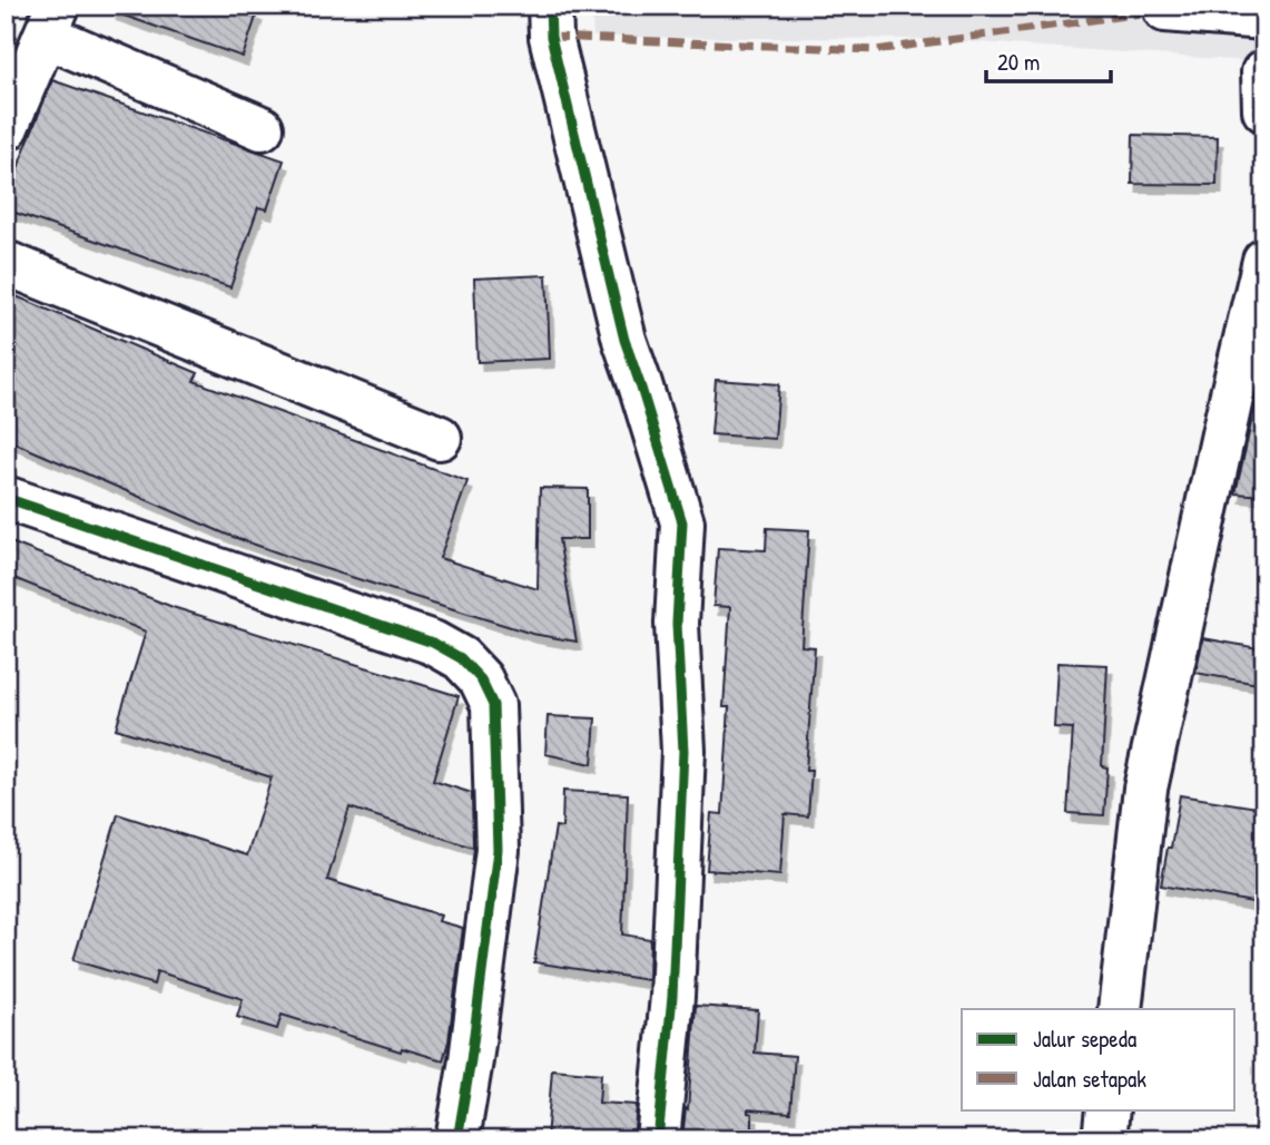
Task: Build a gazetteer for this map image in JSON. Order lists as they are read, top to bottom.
{
  "legend": ["Jalur sepeda", "Jalan setapak"],
  "scale_bar": "20 m"
}
